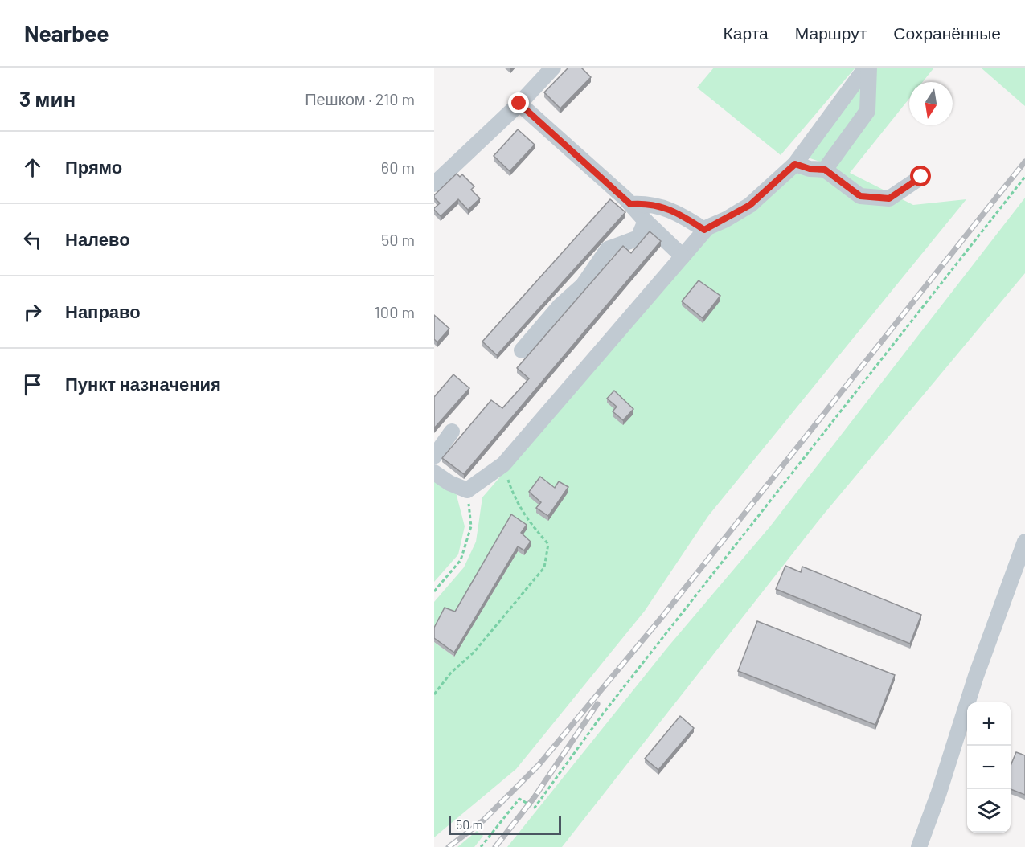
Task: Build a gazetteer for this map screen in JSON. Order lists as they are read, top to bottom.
{
  "scale_bar": "50 m",
  "north": "bottom",
  "page": {
    "header": "Nearbee",
    "nav": ["Карта", "Маршрут", "Сохранённые"],
    "heading": ["3 мин", "Пешком · 210 m"],
    "list": [
      ["Прямо", "60 m"],
      ["Налево", "50 m"],
      ["Направо", "100 m"],
      "Пункт назначения"
    ],
    "map_buttons": ["+", "−"],
    "scale": "50 m"
  }
}
